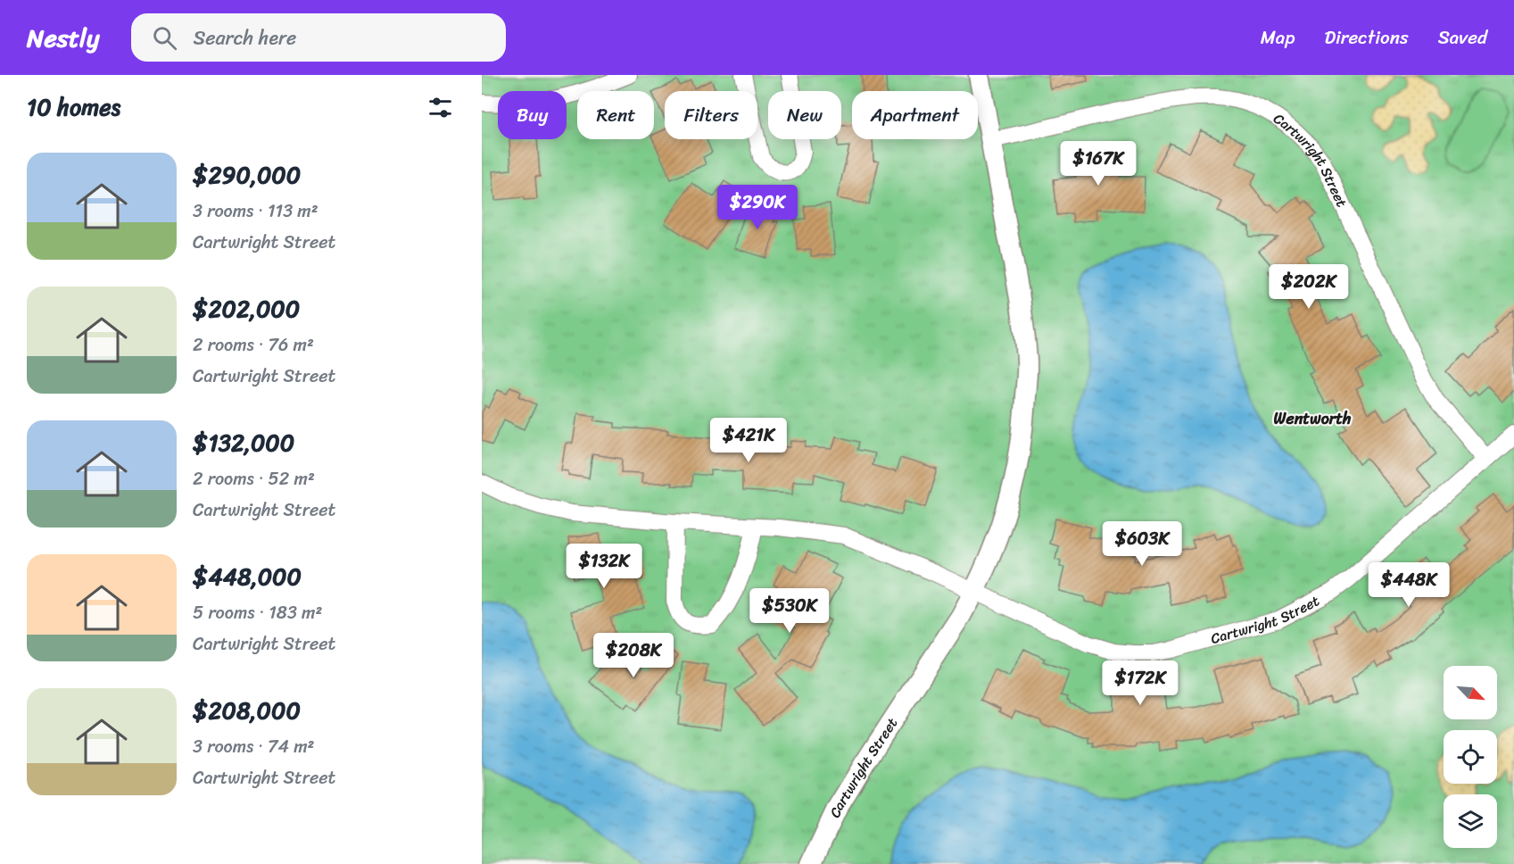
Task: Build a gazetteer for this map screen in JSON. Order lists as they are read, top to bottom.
{
  "streets": {
    "street": ["Cartwright Street"]
  },
  "districts": ["Wentworth"],
  "north": "bottom right",
  "page": {
    "header": "Nestly",
    "search": "Search here",
    "nav": ["Map", "Directions", "Saved"],
    "heading": "10 homes",
    "chip": [
      "Buy",
      "Rent",
      "Filters",
      "New",
      "Apartment"
    ],
    "list": [
      {
        "name": "$290,000",
        "note": "3 rooms · 113 m² · Cartwright Street"
      },
      {
        "name": "$202,000",
        "note": "2 rooms · 76 m² · Cartwright Street"
      },
      {
        "name": "$132,000",
        "note": "2 rooms · 52 m² · Cartwright Street"
      },
      {
        "name": "$448,000",
        "note": "5 rooms · 183 m² · Cartwright Street"
      },
      {
        "name": "$208,000",
        "note": "3 rooms · 74 m² · Cartwright Street"
      }
    ],
    "price": [
      "$167K",
      "$290K",
      "$202K",
      "$421K",
      "$603K",
      "$132K",
      "$448K",
      "$530K",
      "$208K",
      "$172K"
    ]
  }
}
